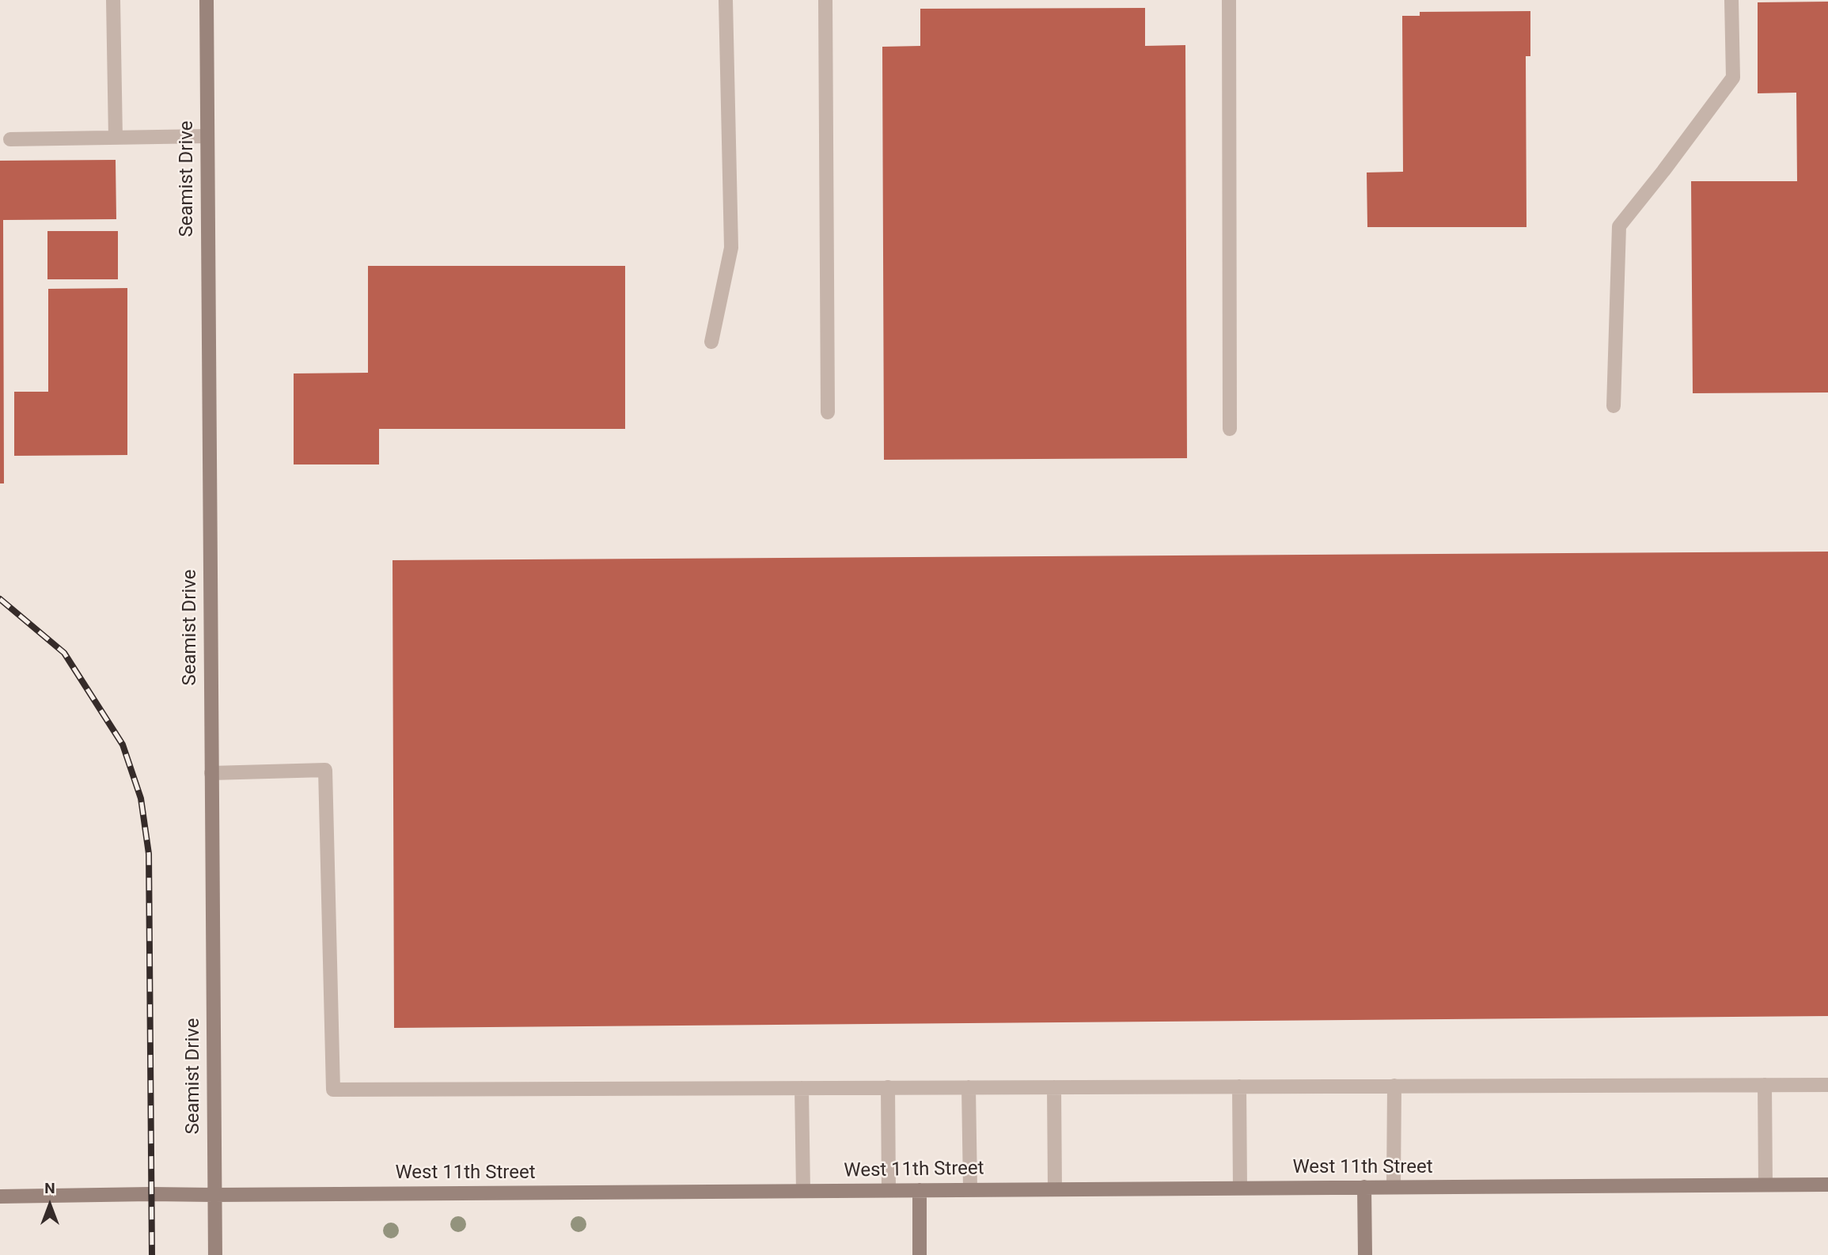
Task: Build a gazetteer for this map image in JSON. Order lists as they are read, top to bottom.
{
  "streets": {
    "main road": ["Seamist Drive", "West 11th Street"]
  },
  "crossings": [
    ["Seamist Drive", "West 11th Street"]
  ],
  "north": "top"
}
